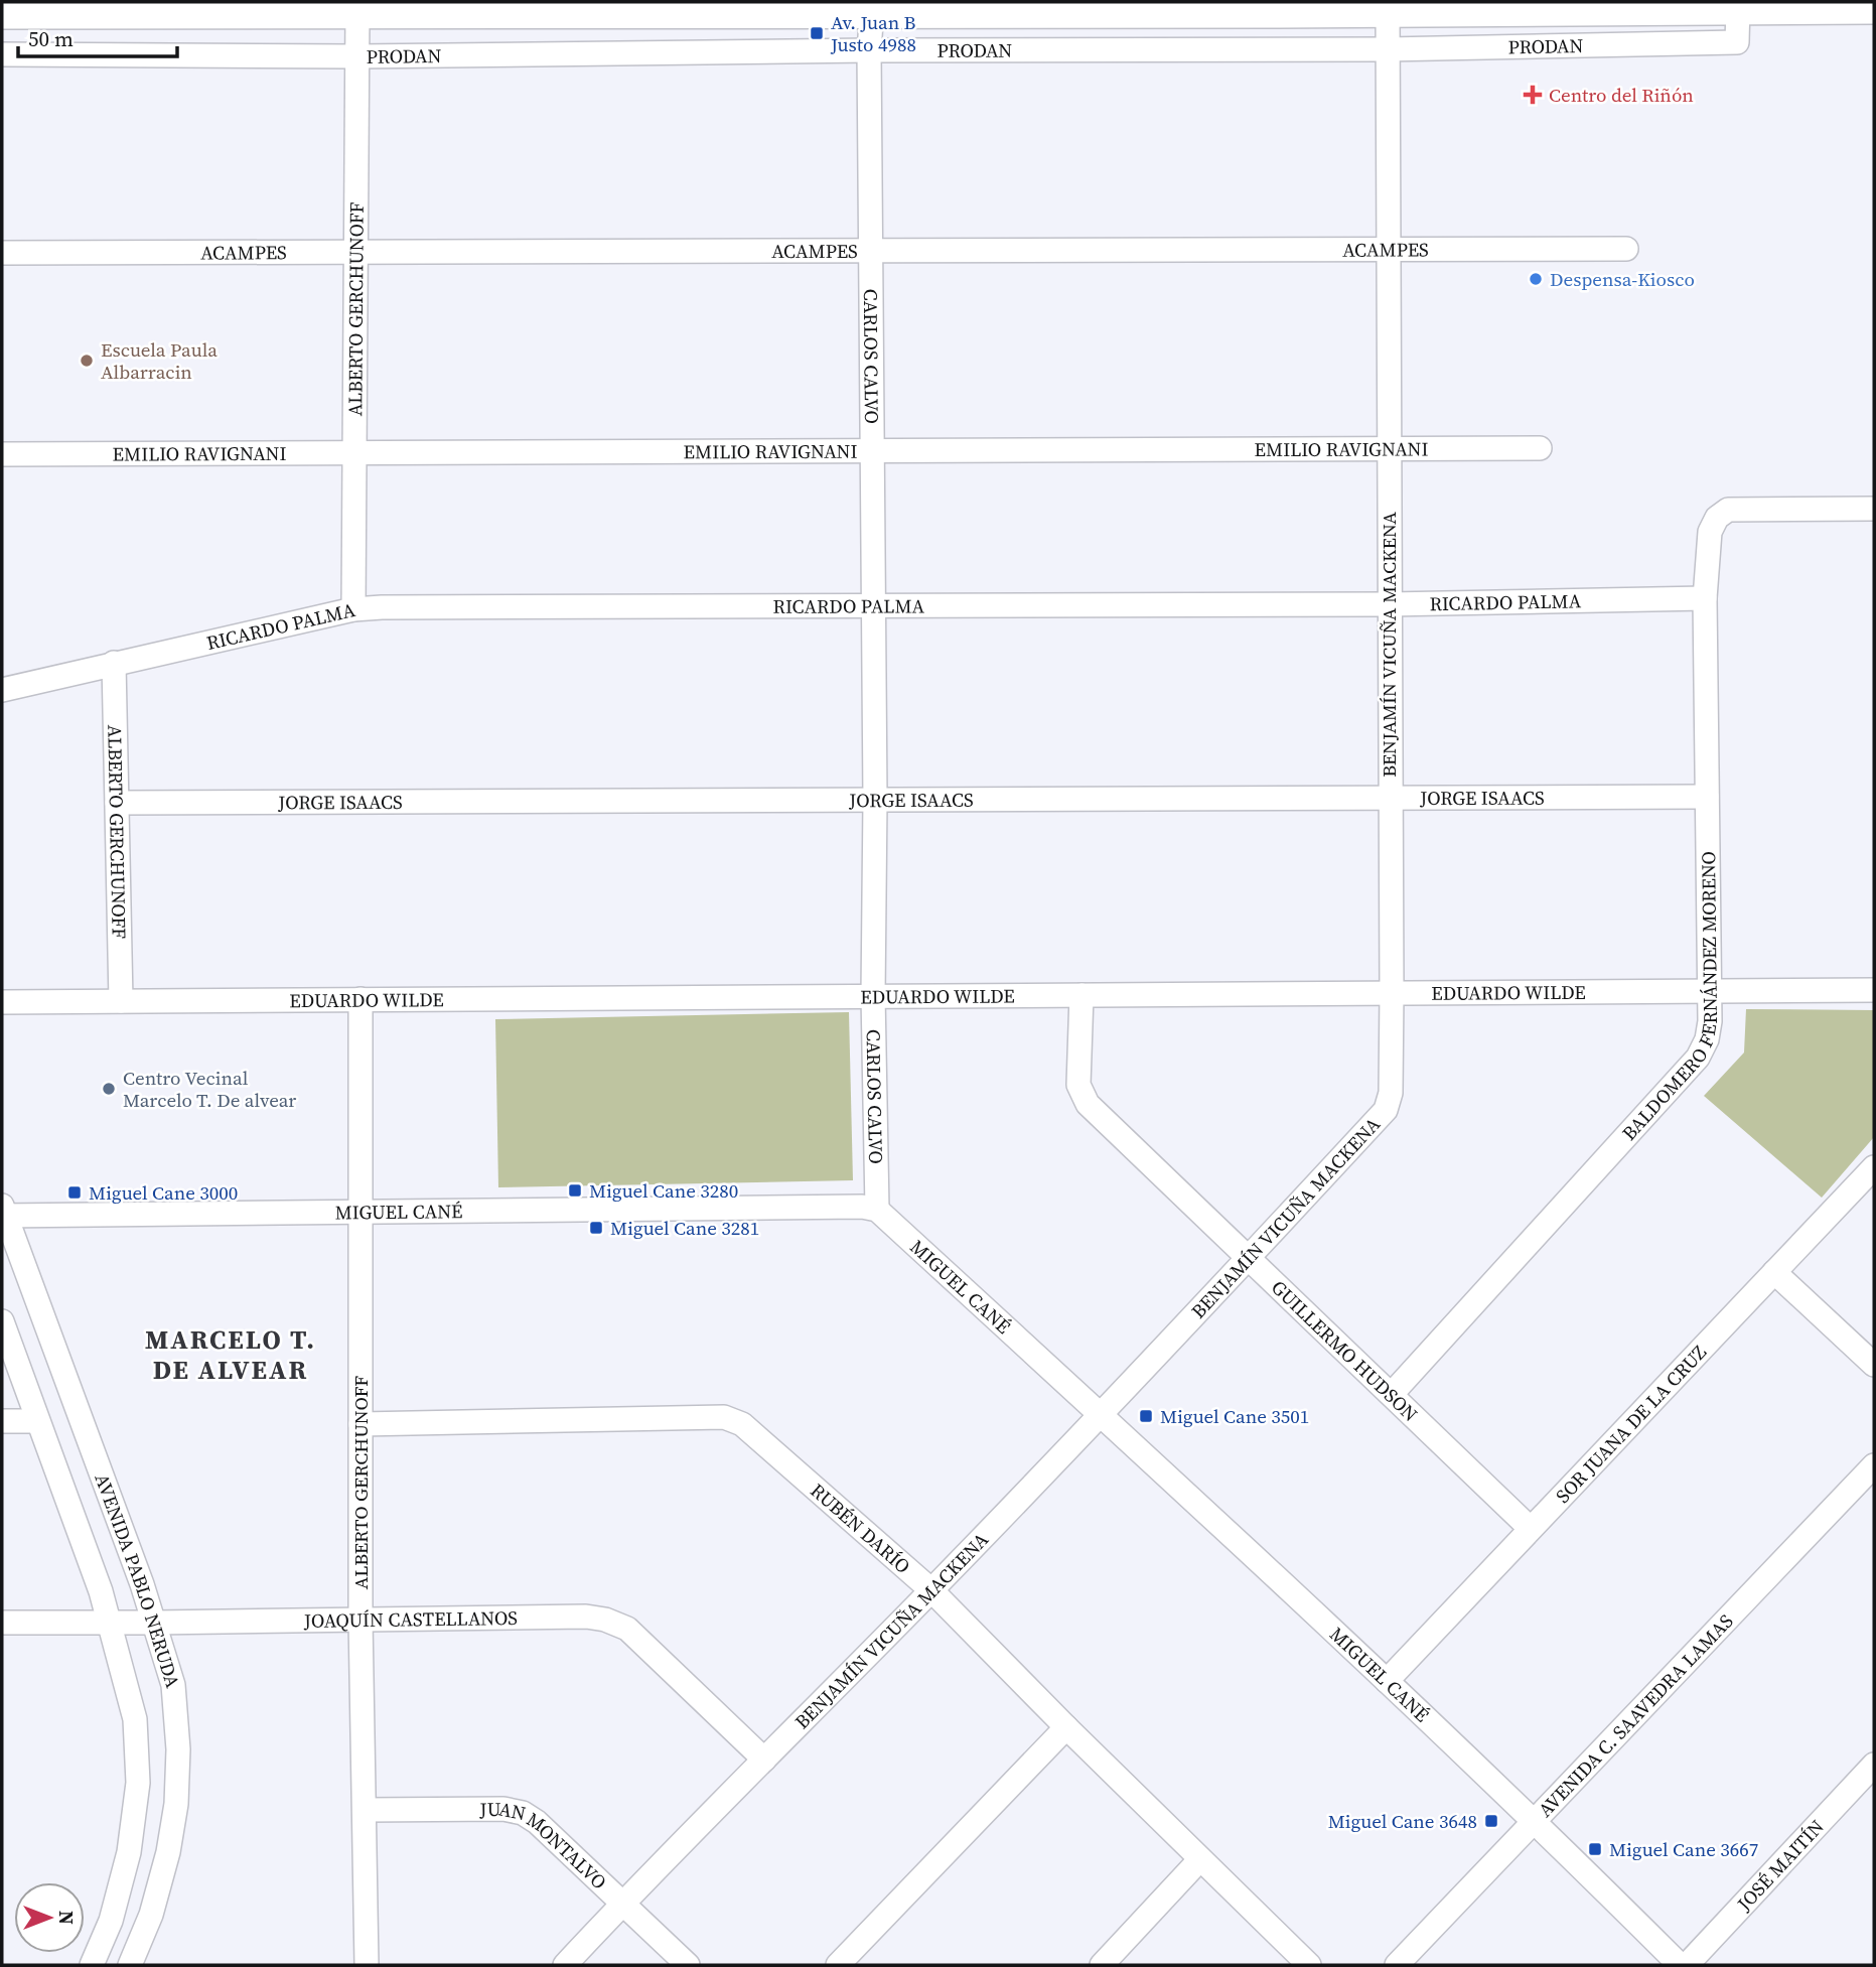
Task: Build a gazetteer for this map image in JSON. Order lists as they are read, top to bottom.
{
  "streets": {
    "street": [
      "PRODAN",
      "ACAMPES",
      "ALBERTO GERCHUNOFF",
      "CARLOS CALVO",
      "EMILIO RAVIGNANI",
      "RICARDO PALMA",
      "BENJAMÍN VICUÑA MACKENA",
      "JORGE ISAACS",
      "EDUARDO WILDE",
      "BALDOMERO FERNÁNDEZ MORENO",
      "MIGUEL CANÉ",
      "GUILLERMO HUDSON",
      "SOR JUANA DE LA CRUZ",
      "RUBÉN DARÍO",
      "AVENIDA PABLO NERUDA",
      "JOAQUÍN CASTELLANOS",
      "AVENIDA C. SAAVEDRA LAMAS",
      "JUAN MONTALVO",
      "JOSÉ MAITÍN"
    ]
  },
  "crossings": [
    ["PRODAN", "ALBERTO GERCHUNOFF"],
    ["PRODAN", "CARLOS CALVO"],
    ["PRODAN", "BENJAMÍN VICUÑA MACKENA"],
    ["ACAMPES", "ALBERTO GERCHUNOFF"],
    ["ACAMPES", "CARLOS CALVO"],
    ["ACAMPES", "BENJAMÍN VICUÑA MACKENA"],
    ["ALBERTO GERCHUNOFF", "EMILIO RAVIGNANI"],
    ["ALBERTO GERCHUNOFF", "RICARDO PALMA"],
    ["ALBERTO GERCHUNOFF", "JORGE ISAACS"],
    ["ALBERTO GERCHUNOFF", "EDUARDO WILDE"],
    ["ALBERTO GERCHUNOFF", "MIGUEL CANÉ"],
    ["ALBERTO GERCHUNOFF", "RUBÉN DARÍO"],
    ["ALBERTO GERCHUNOFF", "JOAQUÍN CASTELLANOS"],
    ["ALBERTO GERCHUNOFF", "JUAN MONTALVO"],
    ["CARLOS CALVO", "EMILIO RAVIGNANI"],
    ["CARLOS CALVO", "RICARDO PALMA"],
    ["CARLOS CALVO", "JORGE ISAACS"],
    ["CARLOS CALVO", "EDUARDO WILDE"],
    ["CARLOS CALVO", "MIGUEL CANÉ"],
    ["EMILIO RAVIGNANI", "BENJAMÍN VICUÑA MACKENA"],
    ["RICARDO PALMA", "BENJAMÍN VICUÑA MACKENA"],
    ["RICARDO PALMA", "BALDOMERO FERNÁNDEZ MORENO"],
    ["BENJAMÍN VICUÑA MACKENA", "JORGE ISAACS"],
    ["BENJAMÍN VICUÑA MACKENA", "EDUARDO WILDE"],
    ["BENJAMÍN VICUÑA MACKENA", "MIGUEL CANÉ"],
    ["BENJAMÍN VICUÑA MACKENA", "GUILLERMO HUDSON"],
    ["BENJAMÍN VICUÑA MACKENA", "RUBÉN DARÍO"],
    ["BENJAMÍN VICUÑA MACKENA", "JOAQUÍN CASTELLANOS"],
    ["BENJAMÍN VICUÑA MACKENA", "JUAN MONTALVO"],
    ["JORGE ISAACS", "BALDOMERO FERNÁNDEZ MORENO"],
    ["EDUARDO WILDE", "BALDOMERO FERNÁNDEZ MORENO"],
    ["EDUARDO WILDE", "GUILLERMO HUDSON"],
    ["BALDOMERO FERNÁNDEZ MORENO", "GUILLERMO HUDSON"],
    ["MIGUEL CANÉ", "SOR JUANA DE LA CRUZ"],
    ["MIGUEL CANÉ", "AVENIDA PABLO NERUDA"],
    ["MIGUEL CANÉ", "AVENIDA C. SAAVEDRA LAMAS"],
    ["GUILLERMO HUDSON", "SOR JUANA DE LA CRUZ"],
    ["AVENIDA PABLO NERUDA", "JOAQUÍN CASTELLANOS"]
  ],
  "districts": ["MARCELO T. DE ALVEAR"],
  "places": {
    "transit": [
      "Av. Juan B Justo 4988",
      "Miguel Cane 3280",
      "Miguel Cane 3000",
      "Miguel Cane 3281",
      "Miguel Cane 3501",
      "Miguel Cane 3648",
      "Miguel Cane 3667"
    ],
    "health": ["Centro del Riñón"],
    "other": ["Despensa-Kiosco", "Escuela Paula Albarracin", "Centro Vecinal Marcelo T. De alvear"]
  },
  "scale_bar": "50 m",
  "north": "right"
}
